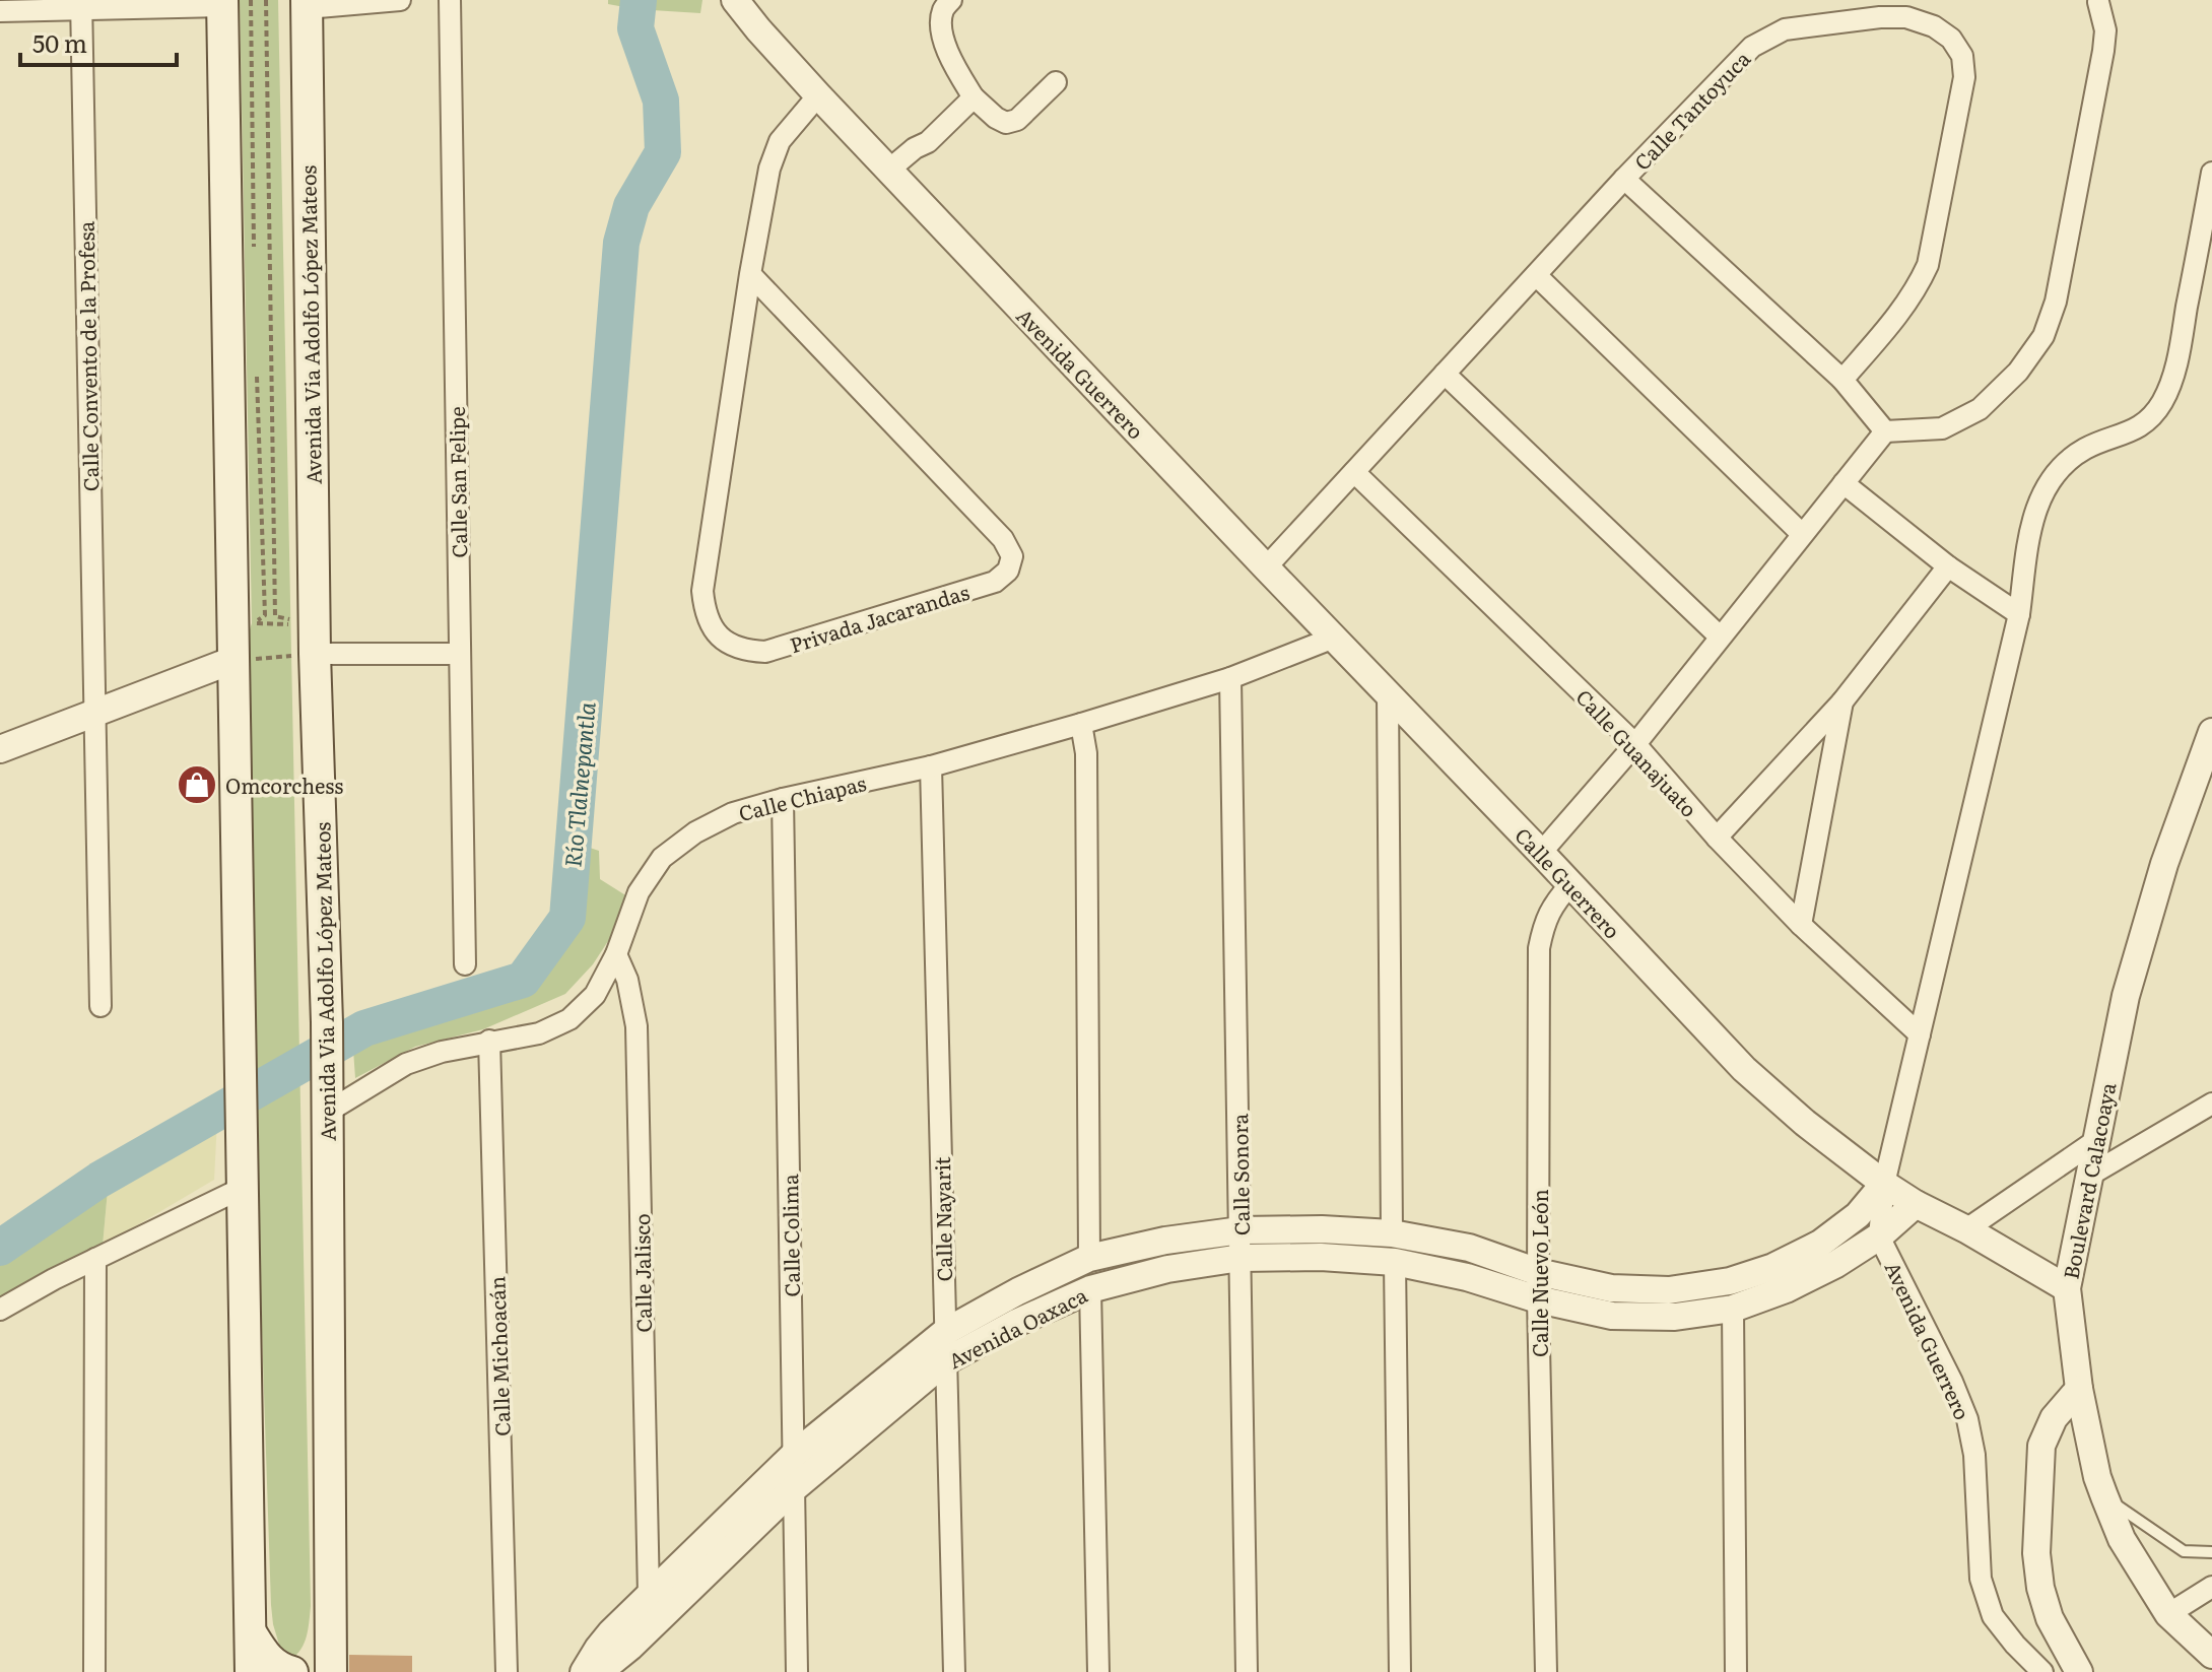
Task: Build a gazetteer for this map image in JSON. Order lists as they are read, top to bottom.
{
  "streets": {
    "main road": ["Avenida Via Adolfo López Mateos"],
    "street": [
      "Calle Tantoyuca",
      "Calle Convento de la Profesa",
      "Avenida Guerrero",
      "Calle San Felipe",
      "Privada Jacarandas",
      "Calle Guanajuato",
      "Calle Chiapas",
      "Calle Guerrero",
      "Calle Sonora",
      "Boulevard Calacoaya",
      "Calle Nayarit",
      "Calle Colima",
      "Calle Jalisco",
      "Calle Nuevo León",
      "Avenida Oaxaca",
      "Calle Michoacán"
    ]
  },
  "crossings": [
    ["Calle Tantoyuca", "Avenida Guerrero"],
    ["Calle Tantoyuca", "Calle Guanajuato"],
    ["Calle Tantoyuca", "Calle Guerrero"],
    ["Avenida Via Adolfo López Mateos", "Calle Chiapas"],
    ["Avenida Guerrero", "Privada Jacarandas"],
    ["Avenida Guerrero", "Calle Guanajuato"],
    ["Avenida Guerrero", "Calle Guerrero"],
    ["Avenida Guerrero", "Avenida Oaxaca"],
    ["Calle Chiapas", "Calle Guerrero"],
    ["Calle Chiapas", "Calle Sonora"],
    ["Calle Chiapas", "Calle Nayarit"],
    ["Calle Chiapas", "Calle Colima"],
    ["Calle Chiapas", "Calle Jalisco"],
    ["Calle Chiapas", "Calle Michoacán"],
    ["Calle Guerrero", "Boulevard Calacoaya"],
    ["Calle Guerrero", "Calle Nuevo León"],
    ["Calle Guerrero", "Avenida Oaxaca"],
    ["Calle Sonora", "Avenida Oaxaca"],
    ["Calle Nayarit", "Avenida Oaxaca"],
    ["Calle Colima", "Avenida Oaxaca"],
    ["Calle Jalisco", "Avenida Oaxaca"],
    ["Calle Nuevo León", "Avenida Oaxaca"]
  ],
  "water": ["Río Tlalnepantla"],
  "places": {
    "shop": ["Omcorchess"]
  },
  "scale_bar": "50 m"
}
